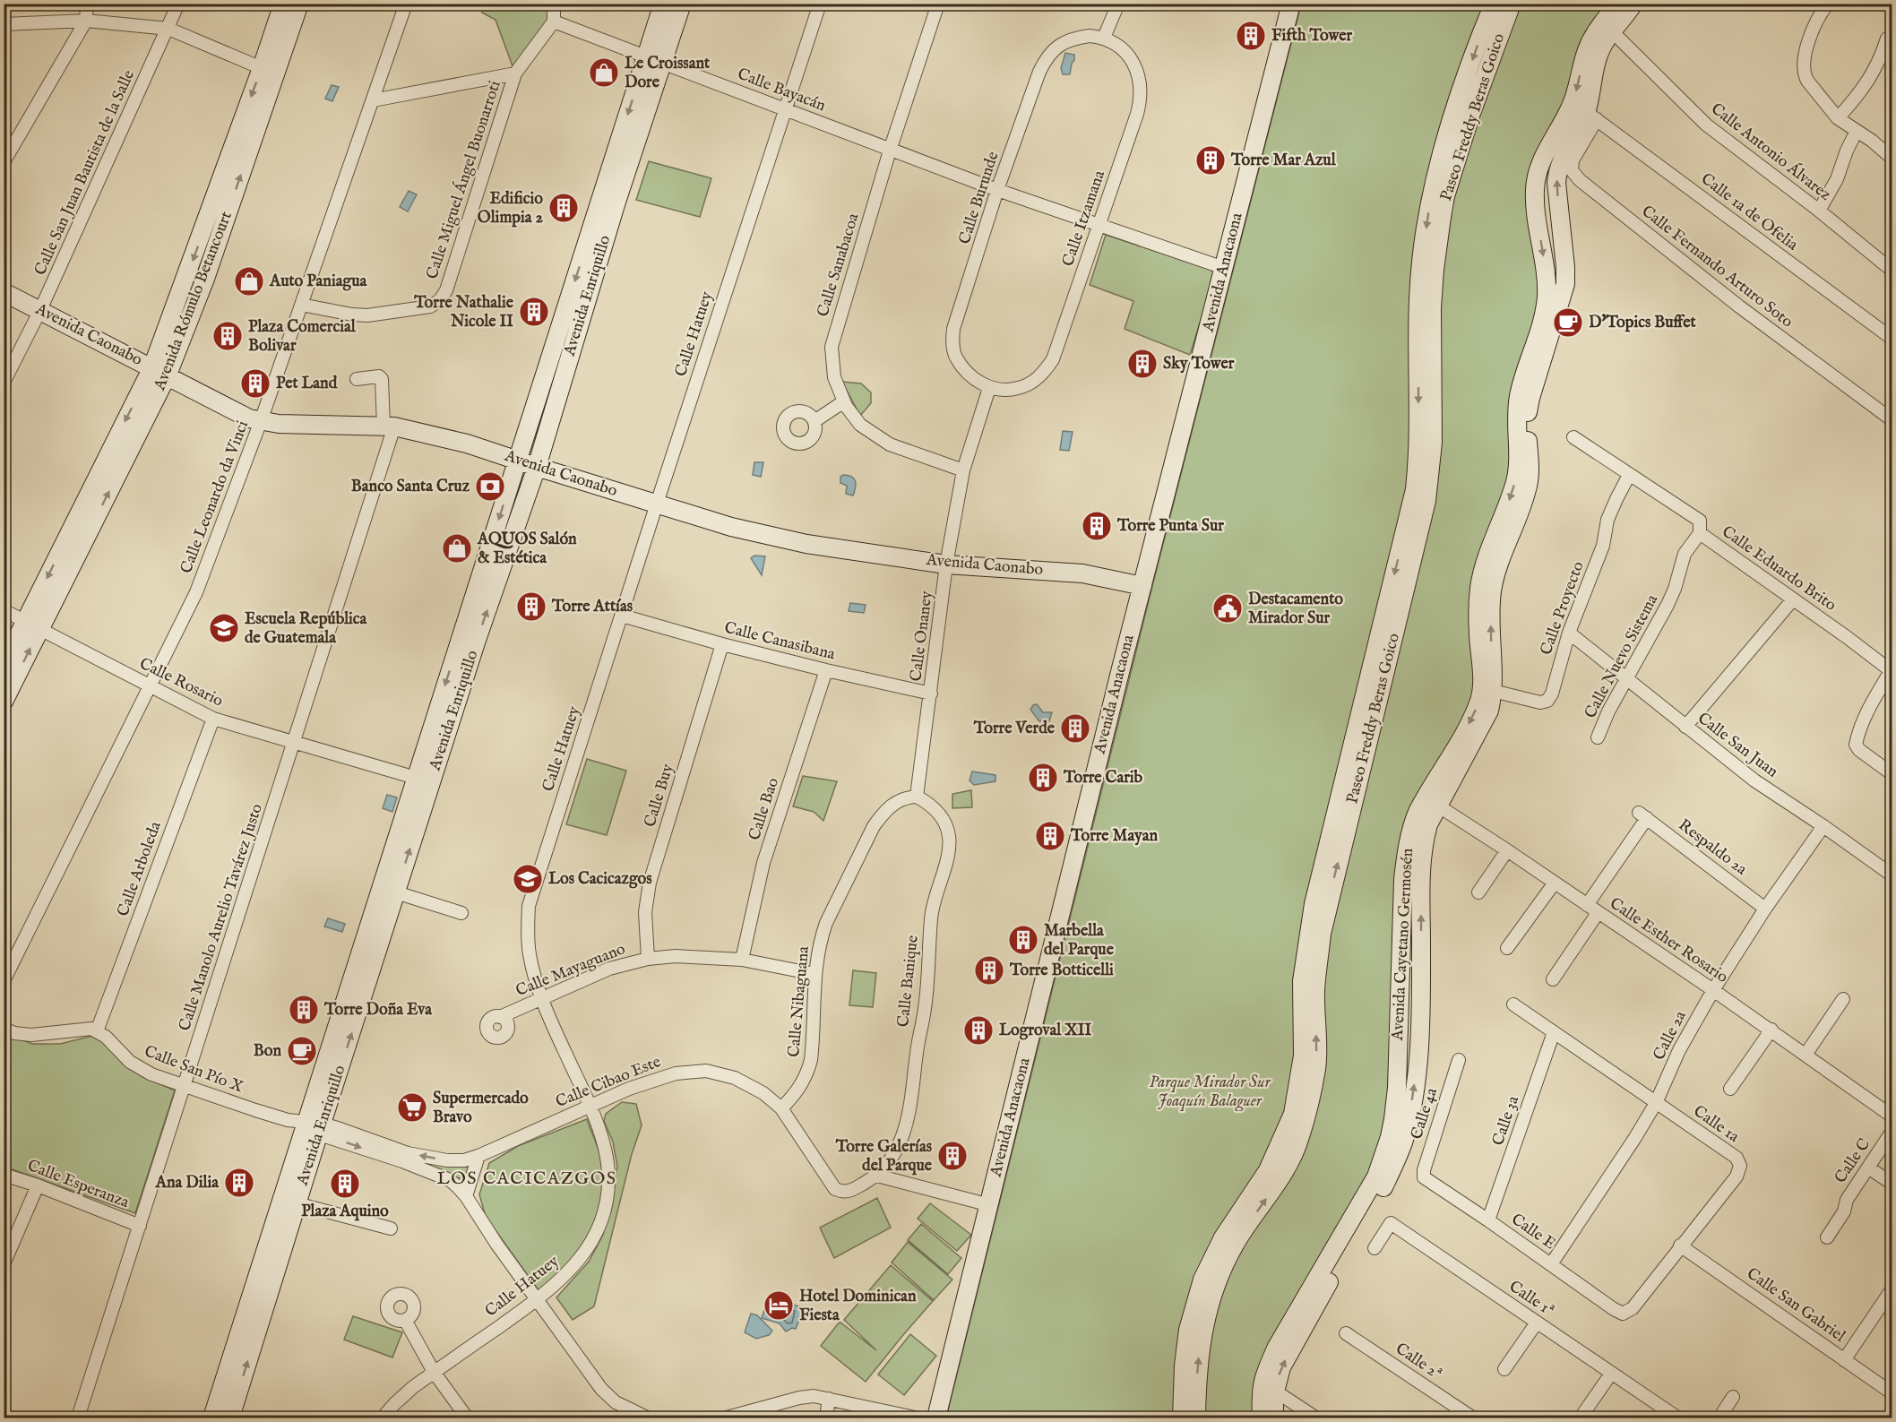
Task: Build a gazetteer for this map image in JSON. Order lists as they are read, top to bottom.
{
  "streets": {
    "street": [
      "Calle Bayacán",
      "Paseo Freddy Beras Goico",
      "Calle Antonio Álvarez",
      "Calle San Juan Bautista de la Salle",
      "Calle Miguel Ángel Buonarroti",
      "Calle Burunde",
      "Calle 1a de Ofelia",
      "Calle Itzamana",
      "Calle Sanabacoa",
      "Calle Fernando Arturo Soto",
      "Avenida Anacaona",
      "Avenida Enriquillo",
      "Avenida Rómulo Betancourt",
      "Calle Hatuey",
      "Avenida Caonabo",
      "Calle Leonardo da Vinci",
      "Calle Eduardo Brito",
      "Calle Proyecto",
      "Calle Onaney",
      "Calle Canasibana",
      "Calle Nuevo Sistema",
      "Calle Rosario",
      "Calle San Juan",
      "Calle Buy",
      "Calle Bao",
      "Respaldo 2a",
      "Calle Arboleda",
      "Calle Manolo Aurelio Tavárez Justo",
      "Calle Esther Rosario",
      "Avenida Cayetano Germosén",
      "Calle Mayaguano",
      "Calle Banique",
      "Calle Nibaguana",
      "Calle 2a",
      "Calle San Pío X",
      "Calle Cibao Este",
      "Calle 4a",
      "Calle 3a",
      "Calle 1a",
      "Calle C",
      "Calle Esperanza",
      "Calle E",
      "Calle 1ª",
      "Calle San Gabriel",
      "Calle 2ª"
    ]
  },
  "crossings": [
    ["Calle Bayacán", "Calle Miguel Ángel Buonarroti"],
    ["Calle Bayacán", "Calle Burunde"],
    ["Calle Bayacán", "Calle Itzamana"],
    ["Calle Bayacán", "Calle Sanabacoa"],
    ["Calle Bayacán", "Avenida Anacaona"],
    ["Calle Bayacán", "Avenida Enriquillo"],
    ["Calle Bayacán", "Calle Hatuey"],
    ["Calle Antonio Álvarez", "Avenida Cayetano Germosén"],
    ["Calle San Juan Bautista de la Salle", "Avenida Caonabo"],
    ["Calle Miguel Ángel Buonarroti", "Calle Leonardo da Vinci"],
    ["Calle Burunde", "Calle Itzamana"],
    ["Calle Burunde", "Calle Onaney"],
    ["Calle 1a de Ofelia", "Calle Fernando Arturo Soto"],
    ["Calle 1a de Ofelia", "Avenida Cayetano Germosén"],
    ["Calle Itzamana", "Calle Onaney"],
    ["Calle Sanabacoa", "Calle Onaney"],
    ["Calle Fernando Arturo Soto", "Avenida Cayetano Germosén"],
    ["Avenida Anacaona", "Avenida Caonabo"],
    ["Avenida Enriquillo", "Avenida Caonabo"],
    ["Avenida Enriquillo", "Calle Rosario"],
    ["Avenida Enriquillo", "Calle Cibao Este"],
    ["Avenida Rómulo Betancourt", "Avenida Caonabo"],
    ["Avenida Rómulo Betancourt", "Calle Rosario"],
    ["Calle Hatuey", "Avenida Caonabo"],
    ["Calle Hatuey", "Calle Canasibana"],
    ["Calle Hatuey", "Calle Mayaguano"],
    ["Calle Hatuey", "Calle Cibao Este"],
    ["Avenida Caonabo", "Calle Leonardo da Vinci"],
    ["Avenida Caonabo", "Calle Onaney"],
    ["Avenida Caonabo", "Calle Manolo Aurelio Tavárez Justo"],
    ["Calle Leonardo da Vinci", "Calle Rosario"],
    ["Calle Eduardo Brito", "Calle Proyecto"],
    ["Calle Eduardo Brito", "Calle Nuevo Sistema"],
    ["Calle Proyecto", "Calle San Juan"],
    ["Calle Proyecto", "Avenida Cayetano Germosén"],
    ["Calle Onaney", "Calle Canasibana"],
    ["Calle Onaney", "Calle Banique"],
    ["Calle Onaney", "Calle Nibaguana"],
    ["Calle Canasibana", "Calle Buy"],
    ["Calle Canasibana", "Calle Bao"],
    ["Calle Nuevo Sistema", "Calle San Juan"],
    ["Calle Rosario", "Calle Arboleda"],
    ["Calle Rosario", "Calle Manolo Aurelio Tavárez Justo"],
    ["Calle San Juan", "Calle 2a"],
    ["Calle Buy", "Calle Mayaguano"],
    ["Calle Bao", "Calle Mayaguano"],
    ["Respaldo 2a", "Calle Esther Rosario"],
    ["Respaldo 2a", "Calle 2a"],
    ["Calle Arboleda", "Calle San Pío X"],
    ["Calle Manolo Aurelio Tavárez Justo", "Calle San Pío X"],
    ["Calle Manolo Aurelio Tavárez Justo", "Calle Esperanza"],
    ["Calle Esther Rosario", "Avenida Cayetano Germosén"],
    ["Calle Esther Rosario", "Calle 2a"],
    ["Calle Mayaguano", "Calle Nibaguana"],
    ["Calle Banique", "Calle Nibaguana"],
    ["Calle Banique", "Calle Cibao Este"],
    ["Calle Nibaguana", "Calle Cibao Este"],
    ["Calle 2a", "Calle 1a"],
    ["Calle 2a", "Calle E"],
    ["Calle San Pío X", "Calle Cibao Este"],
    ["Calle 4a", "Calle E"],
    ["Calle 3a", "Calle 1a"],
    ["Calle 3a", "Calle E"],
    ["Calle 1a", "Calle E"],
    ["Calle 1a", "Calle San Gabriel"]
  ],
  "districts": ["LOS CACICAZGOS"],
  "parks": ["Parque Mirador Sur Joaquín Balaguer"],
  "places": {
    "building": [
      "Fifth Tower",
      "Torre Mar Azul",
      "Edificio Olimpia 2",
      "Torre Nathalie Nicole II",
      "Plaza Comercial Bolivar",
      "Sky Tower",
      "Pet Land",
      "Torre Punta Sur",
      "Torre Attías",
      "Torre Verde",
      "Torre Carib",
      "Torre Mayan",
      "Marbella del Parque",
      "Torre Botticelli",
      "Torre Doña Eva",
      "Logroval XII",
      "Torre Galerías del Parque",
      "Ana Dilia",
      "Plaza Aquino"
    ],
    "shop": ["Le Croissant Dore", "Auto Paniagua", "AQUOS Salón & Estética"],
    "cafe": ["D'Topics Buffet", "Bon"],
    "bank": ["Banco Santa Cruz"],
    "public building": ["Destacamento Mirador Sur"],
    "school or university": ["Escuela República de Guatemala", "Los Cacicazgos"],
    "supermarket": ["Supermercado Bravo"],
    "hotel": ["Hotel Dominican Fiesta"]
  }
}
